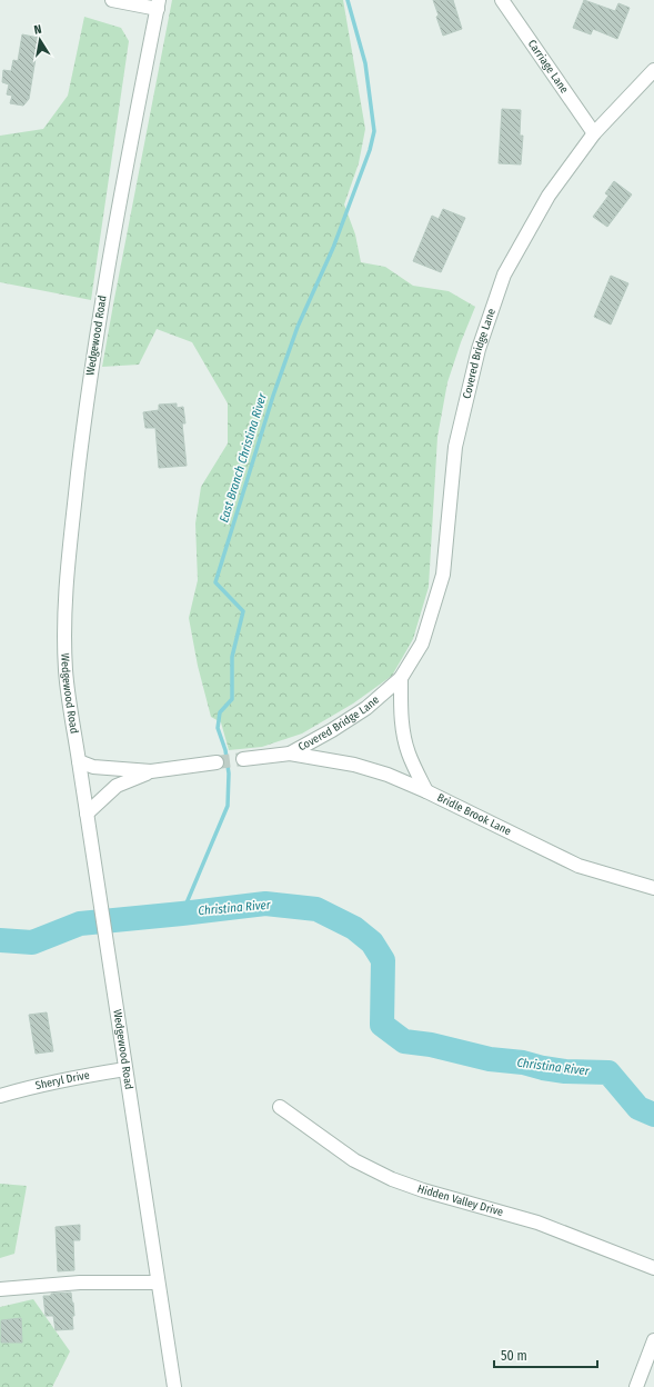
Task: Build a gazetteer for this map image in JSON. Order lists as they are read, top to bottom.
{
  "streets": {
    "street": [
      "Carriage Lane",
      "Wedgewood Road",
      "Covered Bridge Lane",
      "Bridle Brook Lane",
      "Sheryl Drive",
      "Hidden Valley Drive"
    ]
  },
  "crossings": [
    ["Carriage Lane", "Covered Bridge Lane"],
    ["Wedgewood Road", "Sheryl Drive"],
    ["Covered Bridge Lane", "Bridle Brook Lane"]
  ],
  "water": ["East Branch Christina River", "Christina River"],
  "scale_bar": "50 m",
  "north": "top"
}
